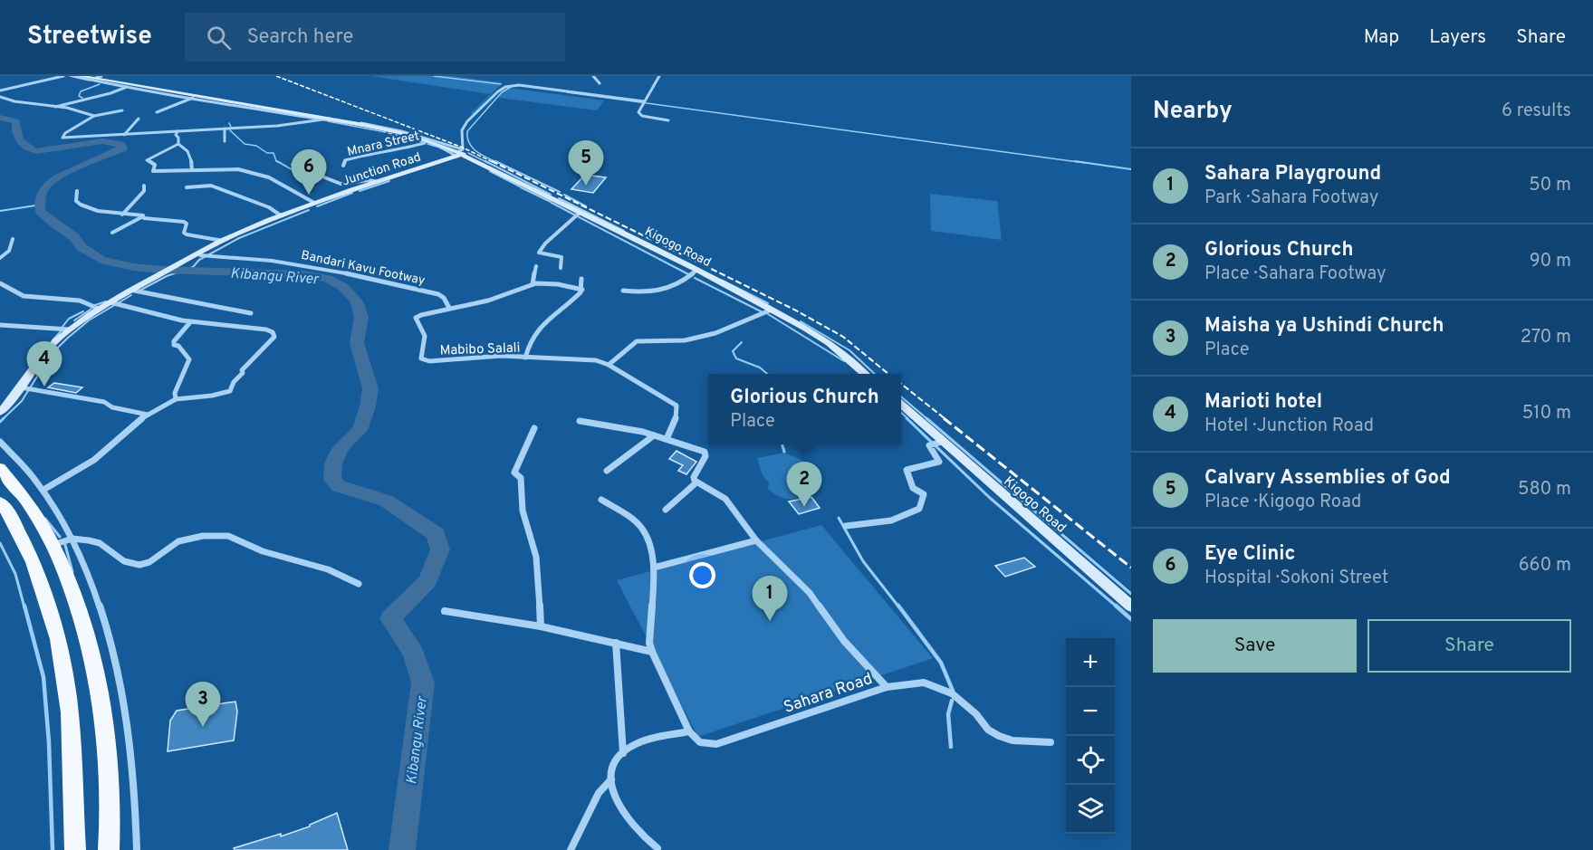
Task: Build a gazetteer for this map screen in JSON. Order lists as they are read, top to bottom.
{
  "streets": {
    "main road": ["Junction Road", "Kigogo Road"],
    "street": [
      "Mnara Street",
      "Bandari Kavu Footway",
      "Mabibo Salali",
      "Sahara Road"
    ]
  },
  "crossings": [
    ["Mnara Street", "Kigogo Road"],
    ["Junction Road", "Kigogo Road"],
    ["Junction Road", "Bandari Kavu Footway"],
    ["Bandari Kavu Footway", "Mabibo Salali"]
  ],
  "water": ["Kibangu River"],
  "page": {
    "header": "Streetwise",
    "search": "Search here",
    "nav": ["Map", "Layers", "Share"],
    "heading": ["Nearby", "6 results"],
    "pins": [
      "5",
      "6",
      "4",
      "2",
      "1",
      "3"
    ],
    "list": [
      {
        "mark": "1",
        "name": "Sahara Playground",
        "note": "Park · Sahara Footway",
        "value": "50 m"
      },
      {
        "mark": "2",
        "name": "Glorious Church",
        "note": "Place · Sahara Footway",
        "value": "90 m"
      },
      {
        "mark": "3",
        "name": "Maisha ya Ushindi Church",
        "note": "Place",
        "value": "270 m"
      },
      {
        "mark": "4",
        "name": "Marioti hotel",
        "note": "Hotel · Junction Road",
        "value": "510 m"
      },
      {
        "mark": "5",
        "name": "Calvary Assemblies of God",
        "note": "Place · Kigogo Road",
        "value": "580 m"
      },
      {
        "mark": "6",
        "name": "Eye Clinic",
        "note": "Hospital · Sokoni Street",
        "value": "660 m"
      }
    ],
    "popup": ["Glorious Church", "Place"],
    "buttons": ["Save", "Share"],
    "map_buttons": ["+", "−"]
  }
}
